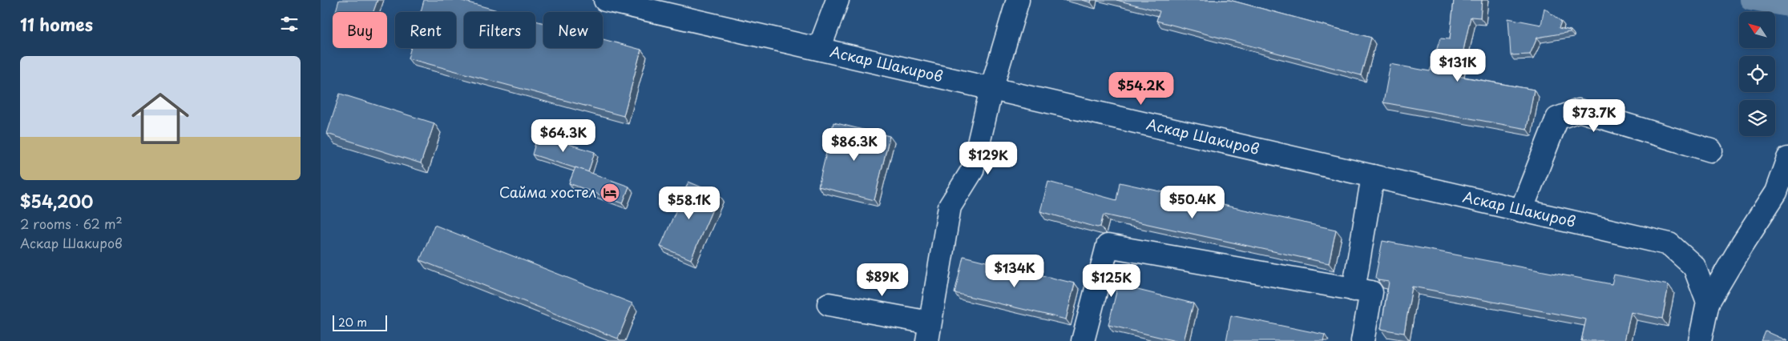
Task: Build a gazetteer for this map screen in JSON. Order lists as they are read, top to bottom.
{
  "streets": {
    "street": ["Аскар Шакиров"]
  },
  "places": {
    "hotel": ["Сайма хостел"]
  },
  "scale_bar": "20 m",
  "north": "top left",
  "page": {
    "heading": "11 homes",
    "chip": [
      "Buy",
      "Rent",
      "Filters",
      "New"
    ],
    "list": [
      {
        "name": "$54,200",
        "note": "2 rooms · 62 m² · Аскар Шакиров"
      }
    ],
    "price": [
      "$131K",
      "$54.2K",
      "$73.7K",
      "$64.3K",
      "$86.3K",
      "$129K",
      "$50.4K",
      "$58.1K",
      "$134K",
      "$89K",
      "$125K"
    ],
    "scale": "20 m"
  }
}
